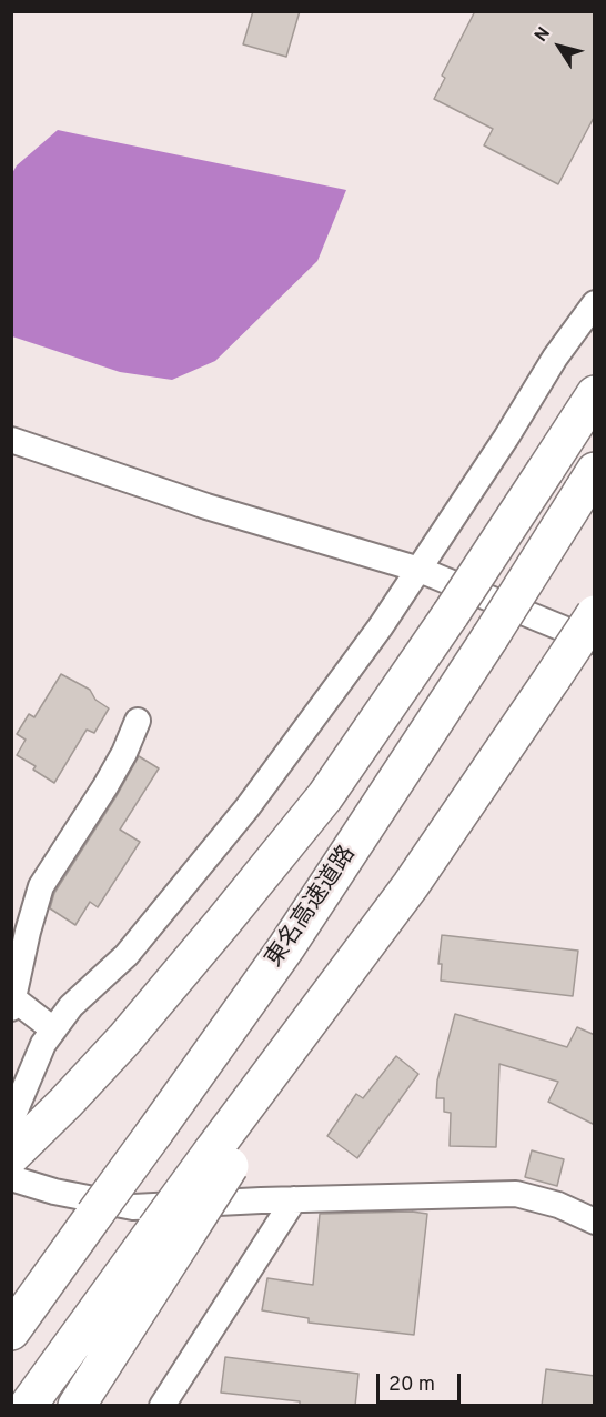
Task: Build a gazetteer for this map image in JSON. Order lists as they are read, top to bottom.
{
  "streets": {
    "highway": ["東名高速道路"]
  },
  "scale_bar": "20 m",
  "north": "top left"
}
